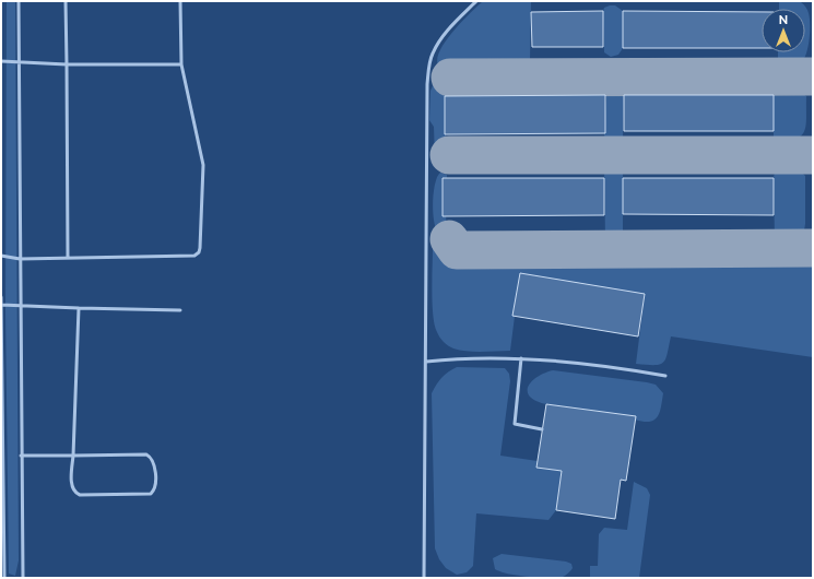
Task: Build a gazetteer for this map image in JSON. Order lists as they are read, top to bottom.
{
  "north": "top"
}
